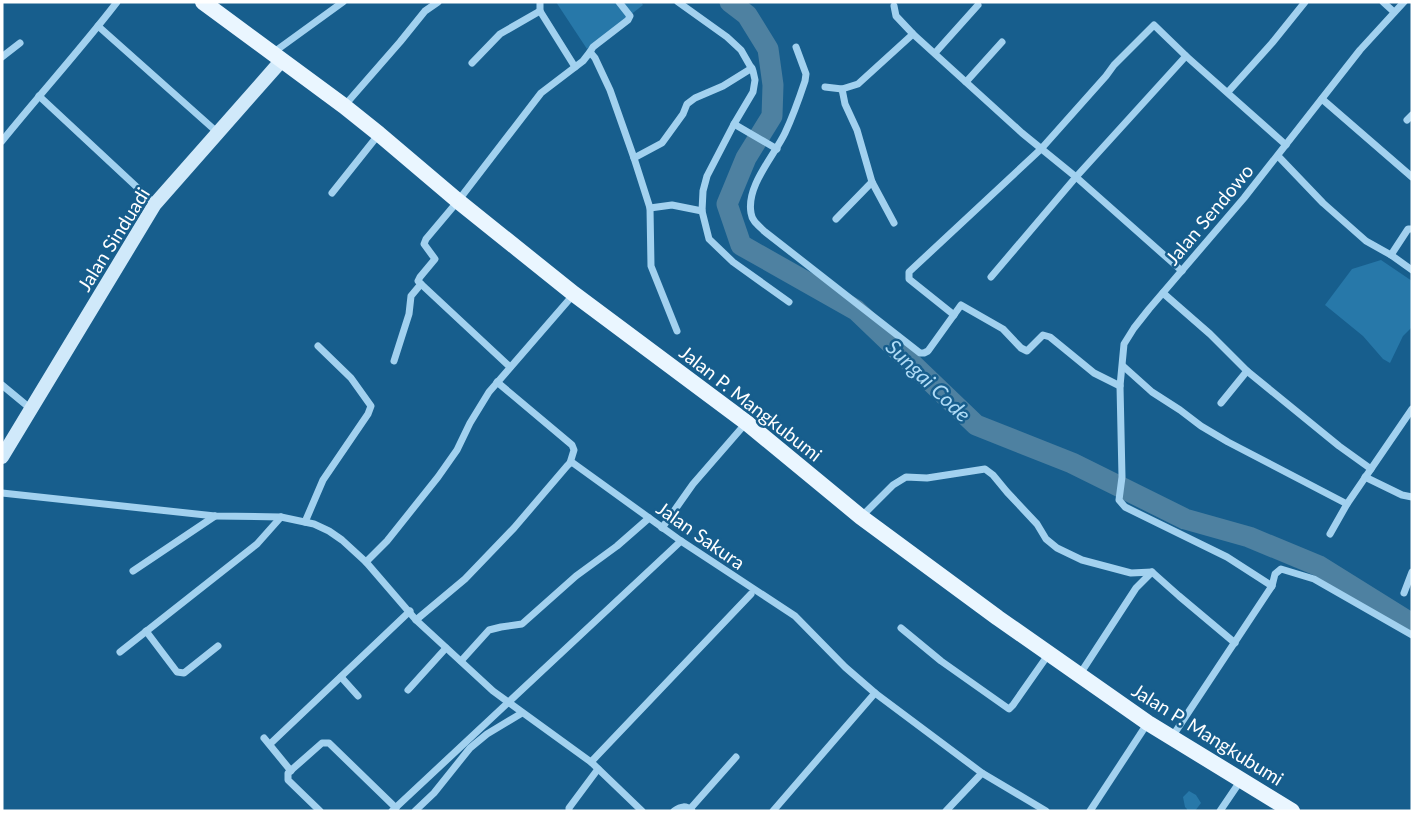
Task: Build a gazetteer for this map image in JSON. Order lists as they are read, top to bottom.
{
  "streets": {
    "main road": ["Jalan P. Mangkubumi"],
    "street": ["Jalan Sendowo", "Jalan Sinduadi", "Jalan Sakura"]
  },
  "crossings": [
    ["Jalan Sinduadi", "Jalan P. Mangkubumi"]
  ],
  "water": ["Sungai Code"]
}
